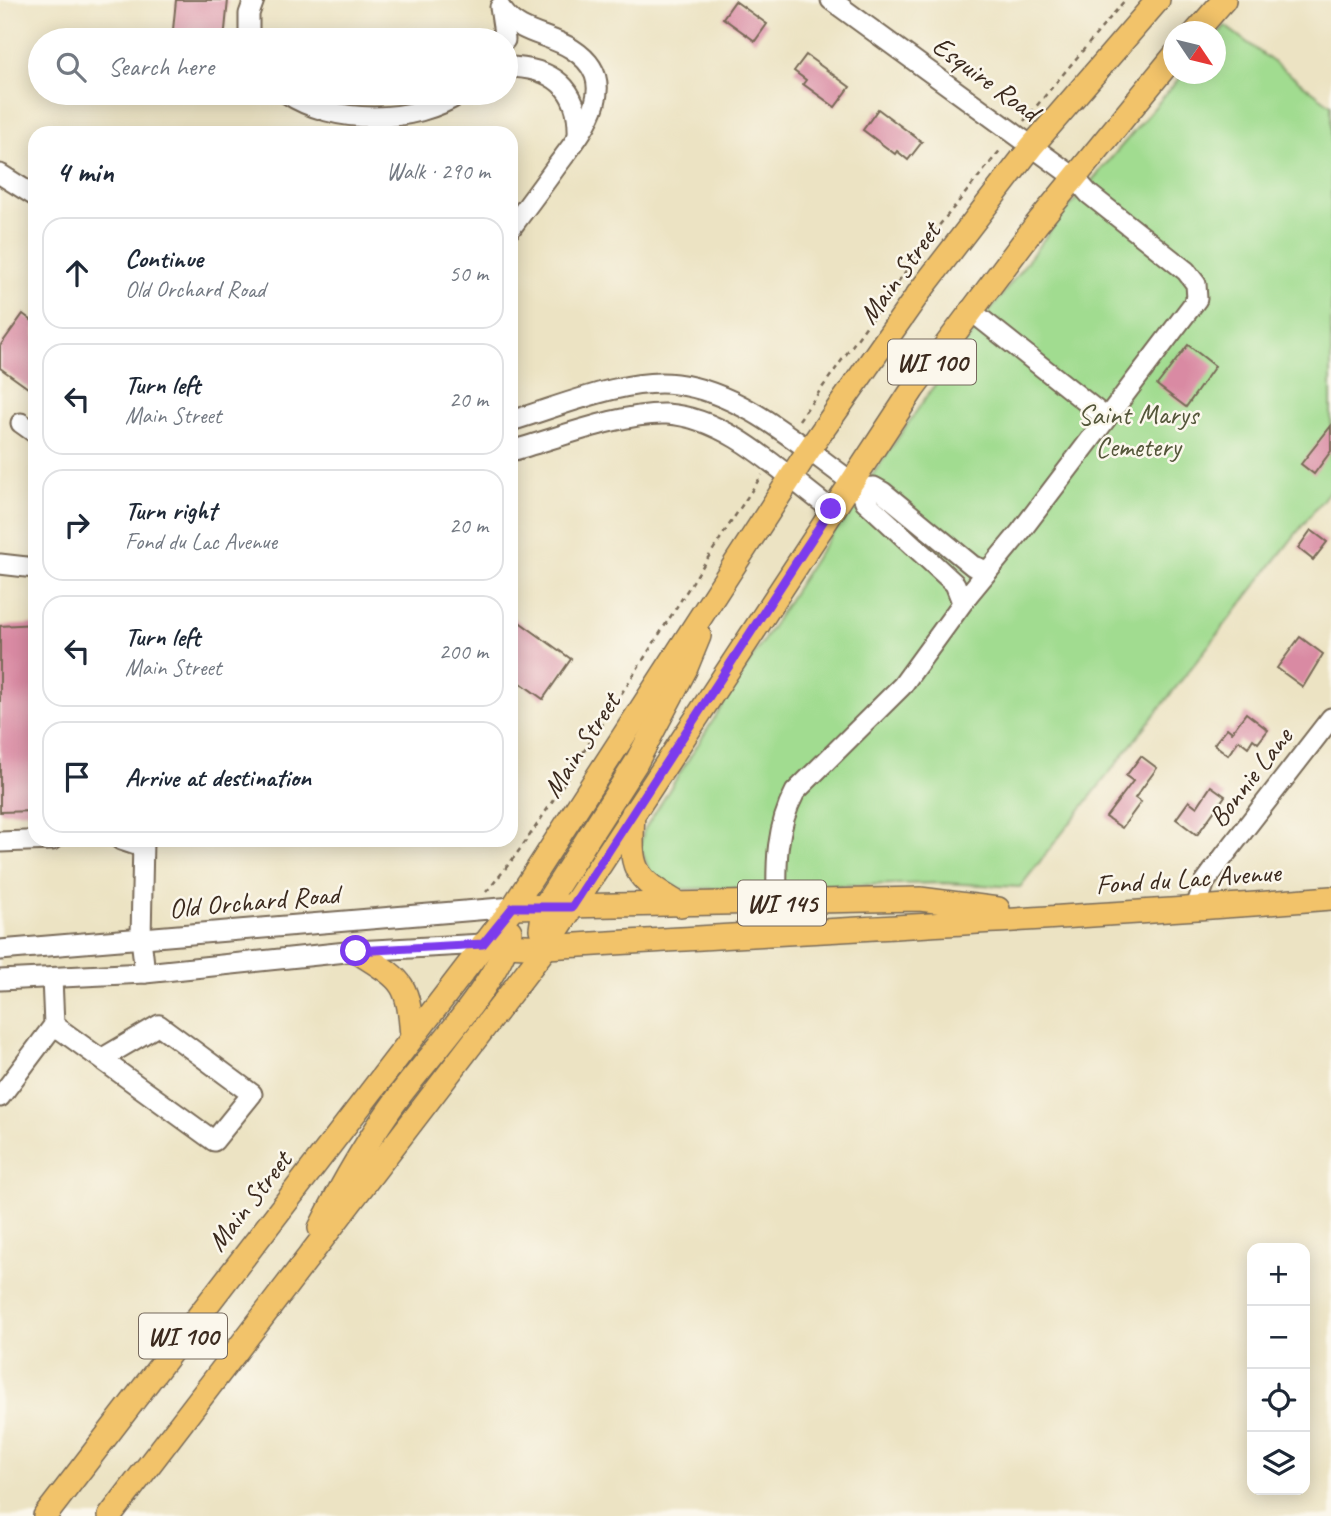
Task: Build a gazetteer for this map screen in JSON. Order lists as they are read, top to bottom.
{
  "streets": {
    "main road": [
      "Main Street",
      "WI 100",
      "Fond du Lac Avenue",
      "WI 145"
    ],
    "street": ["Esquire Road", "Bonnie Lane", "Old Orchard Road"]
  },
  "crossings": [
    ["Esquire Road", "Main Street"],
    ["Esquire Road", "WI 100"],
    ["Esquire Road", "Fond du Lac Avenue"],
    ["Main Street", "Fond du Lac Avenue"],
    ["Main Street", "Old Orchard Road"],
    ["WI 100", "Fond du Lac Avenue"],
    ["Bonnie Lane", "Fond du Lac Avenue"],
    ["Fond du Lac Avenue", "Old Orchard Road"]
  ],
  "parks": ["Saint Marys Cemetery"],
  "north": "bottom right",
  "page": {
    "search": "Search here",
    "heading": ["4 min", "Walk · 290 m"],
    "list": [
      ["Continue", "Old Orchard Road", "50 m"],
      ["Turn left", "Main Street", "20 m"],
      ["Turn right", "Fond du Lac Avenue", "20 m"],
      ["Turn left", "Main Street", "200 m"],
      "Arrive at destination"
    ],
    "map_buttons": ["+", "−"]
  }
}
